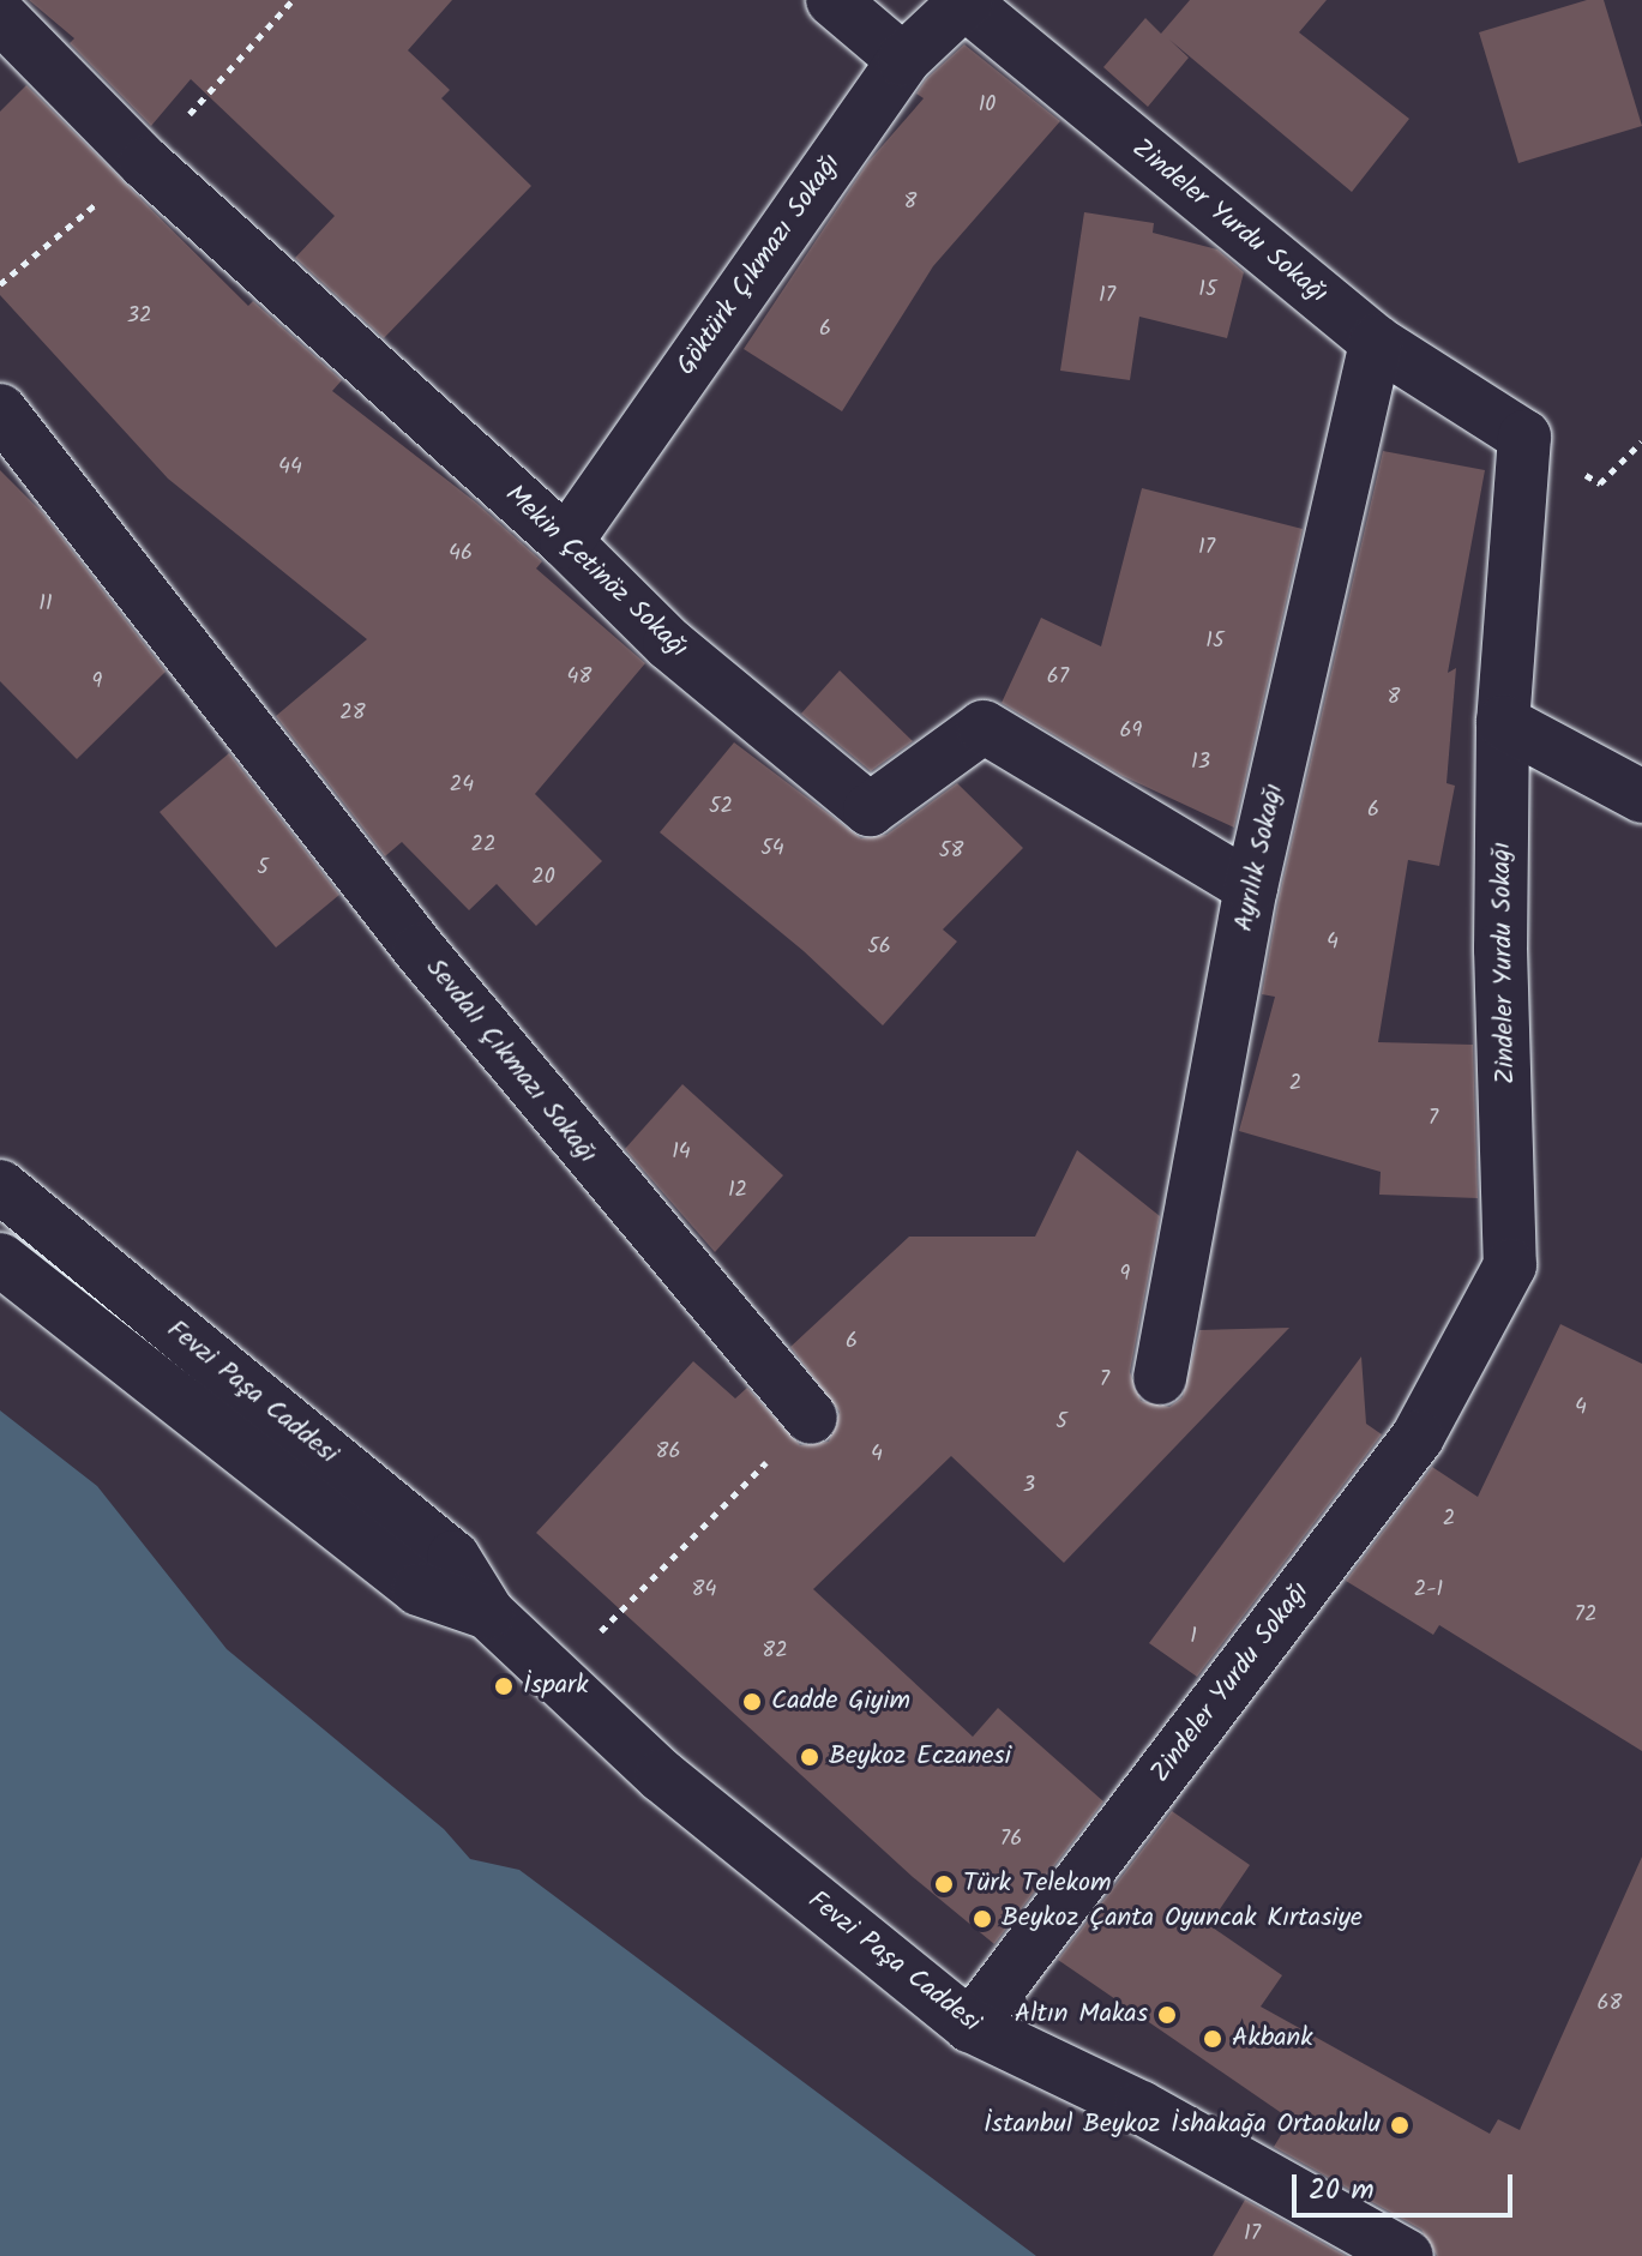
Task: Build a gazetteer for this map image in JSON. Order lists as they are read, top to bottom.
{
  "streets": {
    "street": [
      "Zindeler Yurdu Sokağı",
      "Göktürk Çıkmazı Sokağı",
      "Mekin Çetinöz Sokağı",
      "Ayrılık Sokağı",
      "Sevdalı Çıkmazı Sokağı",
      "Fevzi Paşa Caddesi"
    ]
  },
  "crossings": [
    ["Zindeler Yurdu Sokağı", "Göktürk Çıkmazı Sokağı"],
    ["Zindeler Yurdu Sokağı", "Ayrılık Sokağı"],
    ["Zindeler Yurdu Sokağı", "Fevzi Paşa Caddesi"],
    ["Göktürk Çıkmazı Sokağı", "Mekin Çetinöz Sokağı"],
    ["Mekin Çetinöz Sokağı", "Ayrılık Sokağı"]
  ],
  "places": [
    "İspark",
    "Cadde Giyim",
    "Beykoz Eczanesi",
    "Türk Telekom",
    "Beykoz Çanta Oyuncak Kırtasiye",
    "Altın Makas",
    "Akbank",
    "İstanbul Beykoz İshakağa Ortaokulu"
  ],
  "house_numbers": [
    "10",
    "8",
    "15",
    "17",
    "32",
    "6",
    "44",
    "17",
    "46",
    "11",
    "15",
    "48",
    "67",
    "9",
    "8",
    "28",
    "69",
    "13",
    "24",
    "52",
    "6",
    "22",
    "54",
    "58",
    "5",
    "20",
    "4",
    "56",
    "2",
    "7",
    "14",
    "12",
    "9",
    "6",
    "7",
    "4",
    "5",
    "86",
    "4",
    "3",
    "2",
    "84",
    "2-1",
    "72",
    "1",
    "82",
    "76",
    "68",
    "17"
  ],
  "scale_bar": "20 m"
}
